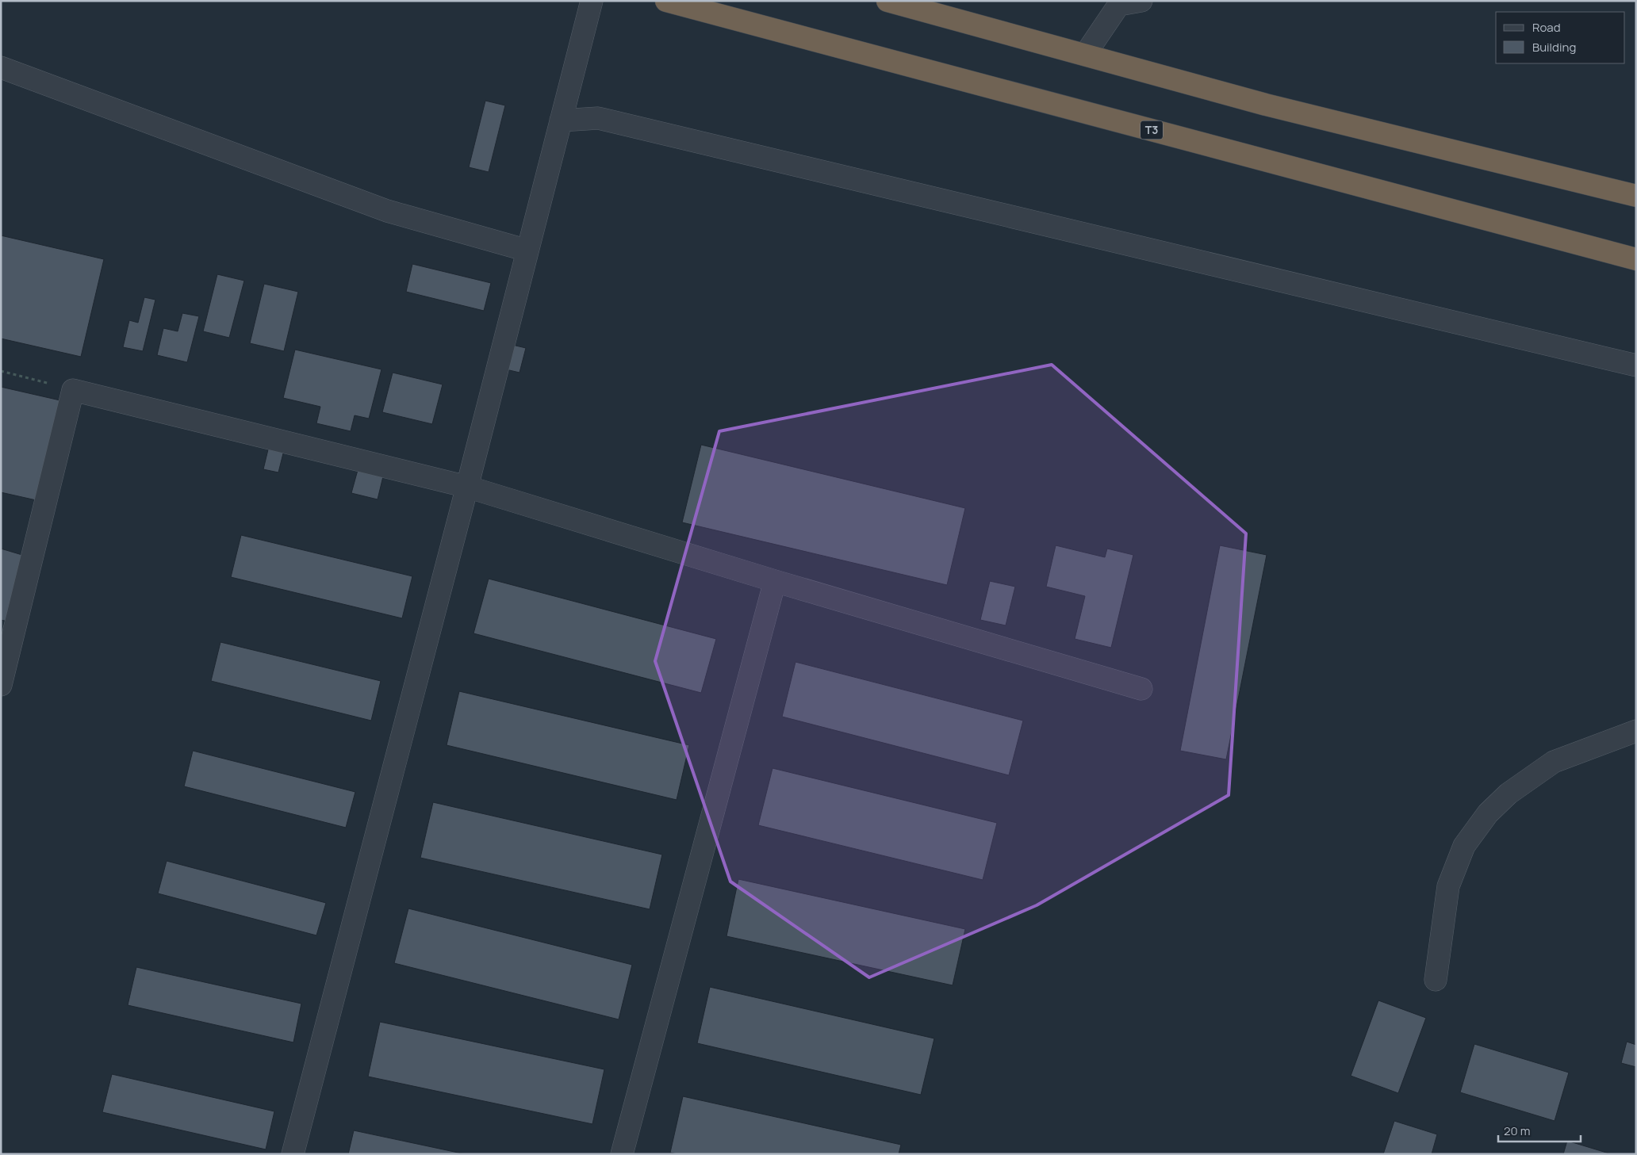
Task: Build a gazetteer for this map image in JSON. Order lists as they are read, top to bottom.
{
  "streets": {
    "highway": ["T3"]
  },
  "legend": ["Road", "Building"],
  "scale_bar": "20 m"
}
